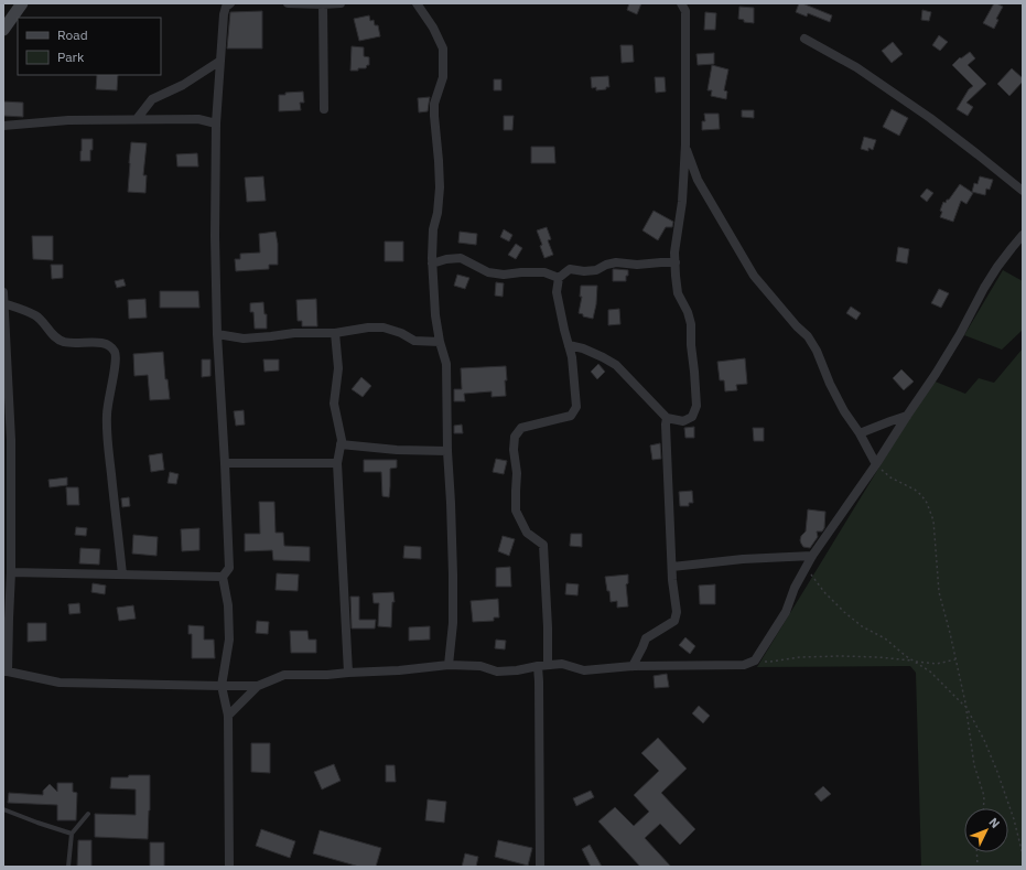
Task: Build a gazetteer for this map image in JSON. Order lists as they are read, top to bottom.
{
  "legend": ["Road", "Park"],
  "north": "top right"
}
